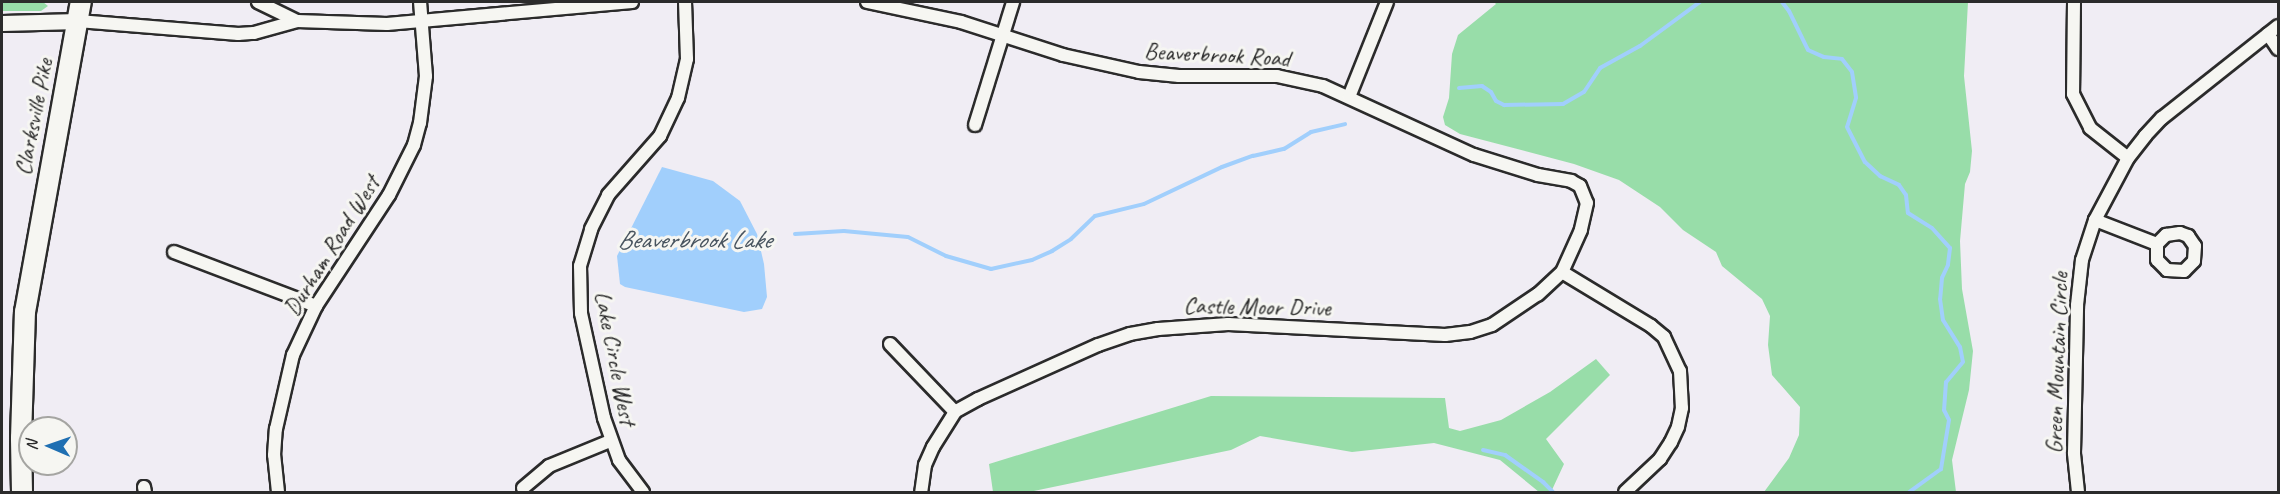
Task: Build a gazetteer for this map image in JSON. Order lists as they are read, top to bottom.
{
  "streets": {
    "main road": ["Clarksville Pike"],
    "street": [
      "Beaverbrook Road",
      "Durham Road West",
      "Castle Moor Drive",
      "Lake Circle West",
      "Green Mountain Circle"
    ]
  },
  "crossings": [
    ["Beaverbrook Road", "Castle Moor Drive"]
  ],
  "water": ["Beaverbrook Lake"],
  "north": "left"
}
